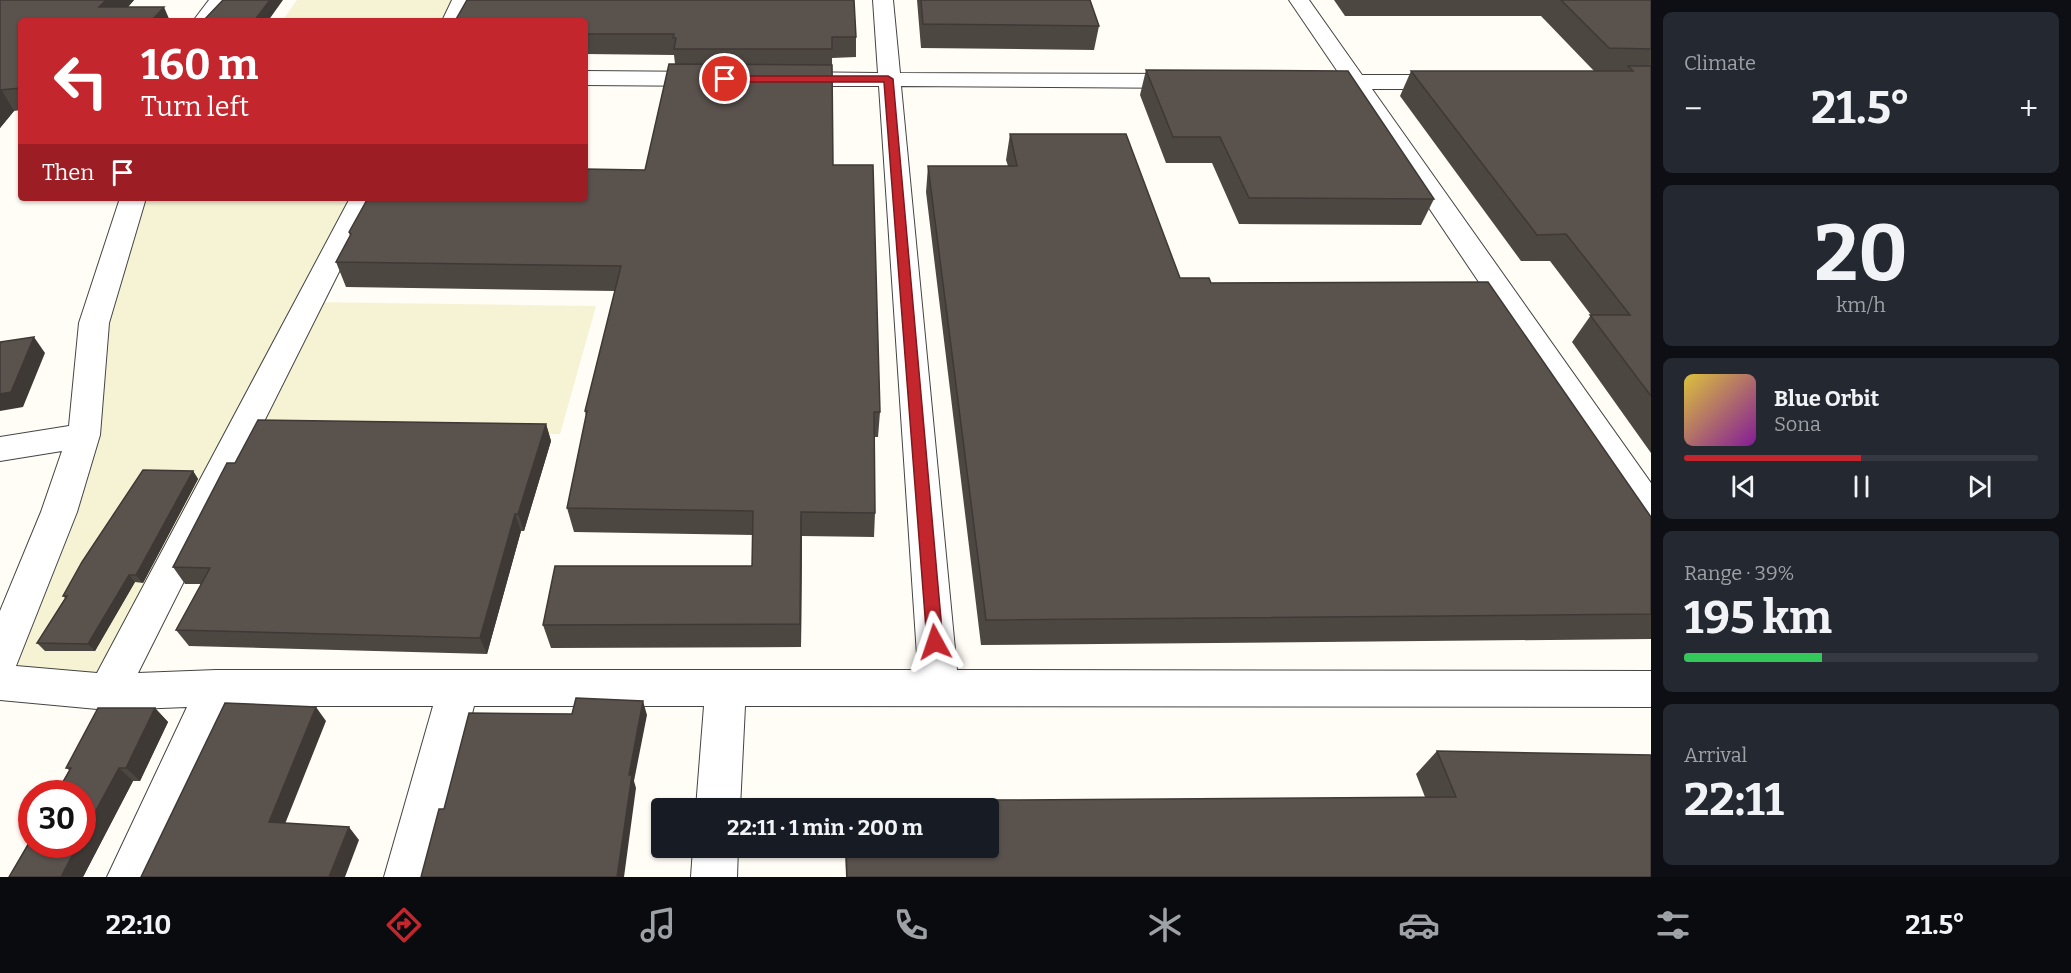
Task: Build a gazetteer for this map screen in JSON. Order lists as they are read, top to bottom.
{
  "page": {
    "tile": [
      "Climate",
      ["20", "km/h"],
      ["Range · 39%", "195 km"],
      ["Arrival", "22:11"]
    ],
    "turn": ["160 m", "Turn left"],
    "heat": ["−", "21.5°", "+"],
    "then": "Then",
    "song": ["Blue Orbit", "Sona"],
    "limit": "30",
    "trip": "22:11 · 1 min · 200 m",
    "tabs": ["22:10", "21.5°"]
  }
}
